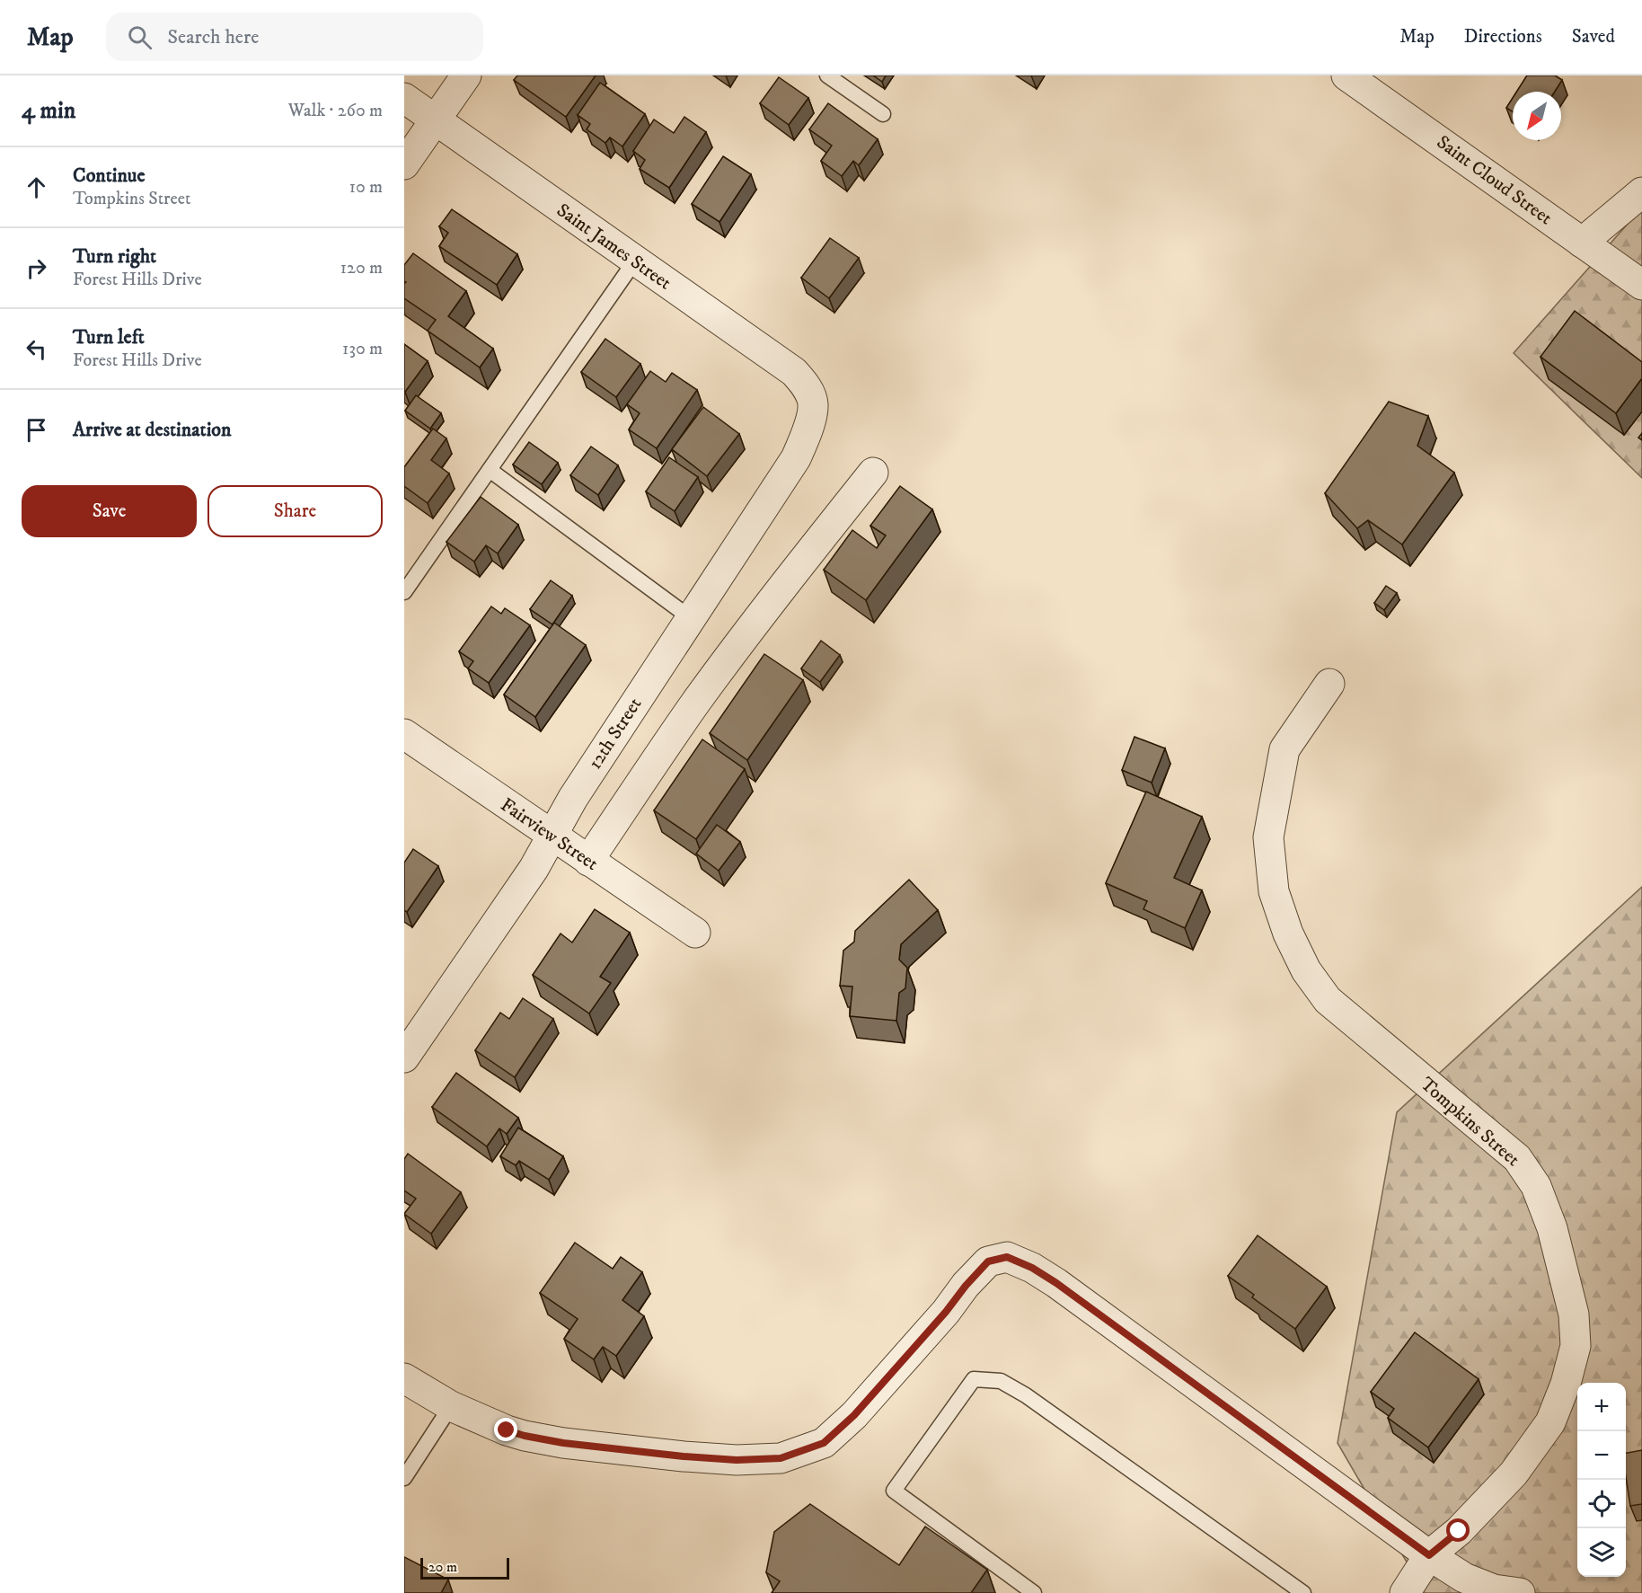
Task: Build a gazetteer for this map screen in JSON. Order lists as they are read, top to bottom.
{
  "streets": {
    "street": [
      "Saint Cloud Street",
      "Saint James Street",
      "12th Street",
      "Fairview Street",
      "Tompkins Street"
    ]
  },
  "crossings": [
    ["Saint James Street", "12th Street"],
    ["12th Street", "Fairview Street"]
  ],
  "scale_bar": "20 m",
  "north": "bottom left",
  "page": {
    "header": "Map",
    "search": "Search here",
    "nav": ["Map", "Directions", "Saved"],
    "heading": ["4 min", "Walk · 260 m"],
    "list": [
      ["Continue", "Tompkins Street", "10 m"],
      ["Turn right", "Forest Hills Drive", "120 m"],
      ["Turn left", "Forest Hills Drive", "130 m"],
      "Arrive at destination"
    ],
    "buttons": ["Save", "Share"],
    "map_buttons": ["+", "−"],
    "scale": "20 m"
  }
}
